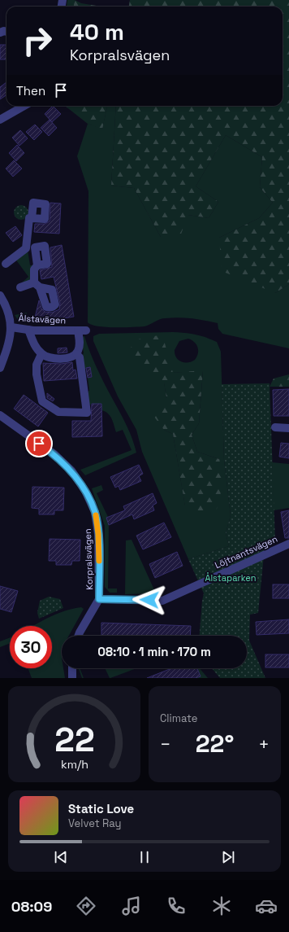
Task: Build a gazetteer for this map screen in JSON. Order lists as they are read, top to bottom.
{
  "streets": {
    "street": ["Ålstavägen", "Löjtnantsvägen", "Korpralsvägen"]
  },
  "crossings": [
    ["Löjtnantsvägen", "Korpralsvägen"]
  ],
  "parks": ["Ålstaparken"],
  "page": {
    "turn": ["40 m", "Korpralsvägen"],
    "then": "Then",
    "limit": "30",
    "trip": "08:10 · 1 min · 170 m",
    "tile": "Climate",
    "heat": ["−", "22°", "+"],
    "song": ["Static Love", "Velvet Ray"],
    "tabs": "08:09",
    "gauge": ["22", "km/h"]
  }
}
